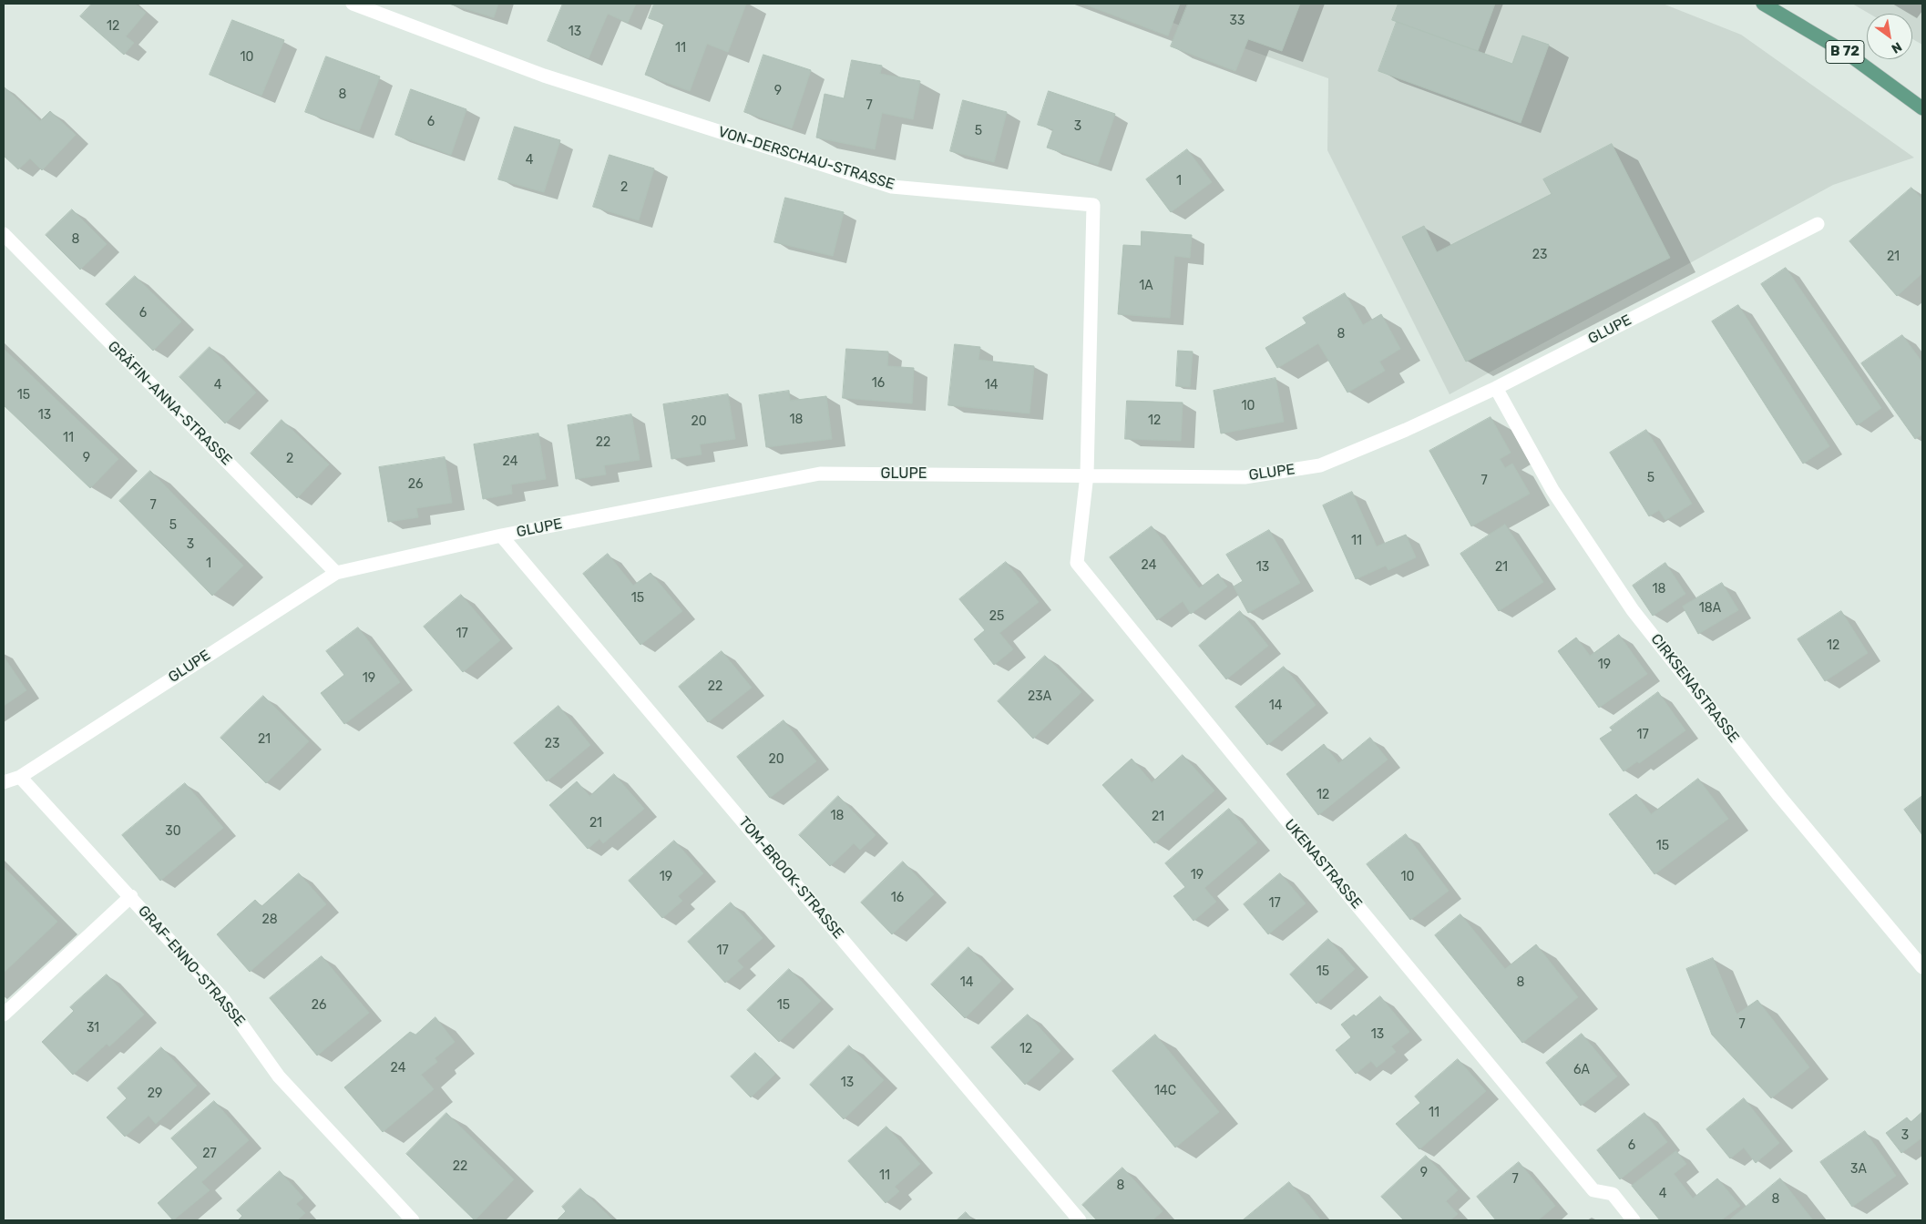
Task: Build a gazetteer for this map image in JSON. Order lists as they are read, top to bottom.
{
  "streets": {
    "main road": ["B 72"],
    "street": [
      "VON-DERSCHAU-STRASSE",
      "GLUPE",
      "GRÄFIN-ANNA-STRASSE",
      "CIRKSENASTRASSE",
      "UKENASTRASSE",
      "TOM-BROOK-STRASSE",
      "GRAF-ENNO-STRASSE"
    ]
  },
  "crossings": [
    ["VON-DERSCHAU-STRASSE", "GLUPE"],
    ["VON-DERSCHAU-STRASSE", "UKENASTRASSE"],
    ["GLUPE", "GRÄFIN-ANNA-STRASSE"],
    ["GLUPE", "CIRKSENASTRASSE"],
    ["GLUPE", "UKENASTRASSE"],
    ["GLUPE", "TOM-BROOK-STRASSE"],
    ["GLUPE", "GRAF-ENNO-STRASSE"]
  ],
  "house_numbers": [
    "33",
    "12",
    "13",
    "11",
    "10",
    "9",
    "8",
    "7",
    "6",
    "3",
    "5",
    "4",
    "1",
    "2",
    "8",
    "23",
    "21",
    "1A",
    "6",
    "8",
    "16",
    "4",
    "14",
    "15",
    "10",
    "13",
    "18",
    "12",
    "20",
    "11",
    "22",
    "9",
    "2",
    "24",
    "5",
    "7",
    "26",
    "7",
    "5",
    "11",
    "3",
    "1",
    "24",
    "13",
    "21",
    "18",
    "15",
    "18A",
    "25",
    "17",
    "12",
    "19",
    "19",
    "22",
    "23A",
    "14",
    "17",
    "21",
    "23",
    "20",
    "12",
    "18",
    "21",
    "21",
    "30",
    "15",
    "19",
    "19",
    "10",
    "16",
    "17",
    "28",
    "17",
    "15",
    "14",
    "8",
    "26",
    "15",
    "7",
    "31",
    "13",
    "12",
    "24",
    "6A",
    "13",
    "14C",
    "29",
    "11",
    "3",
    "6",
    "27",
    "22",
    "3A",
    "9",
    "11",
    "7",
    "8",
    "4",
    "8"
  ],
  "north": "bottom right"
}
